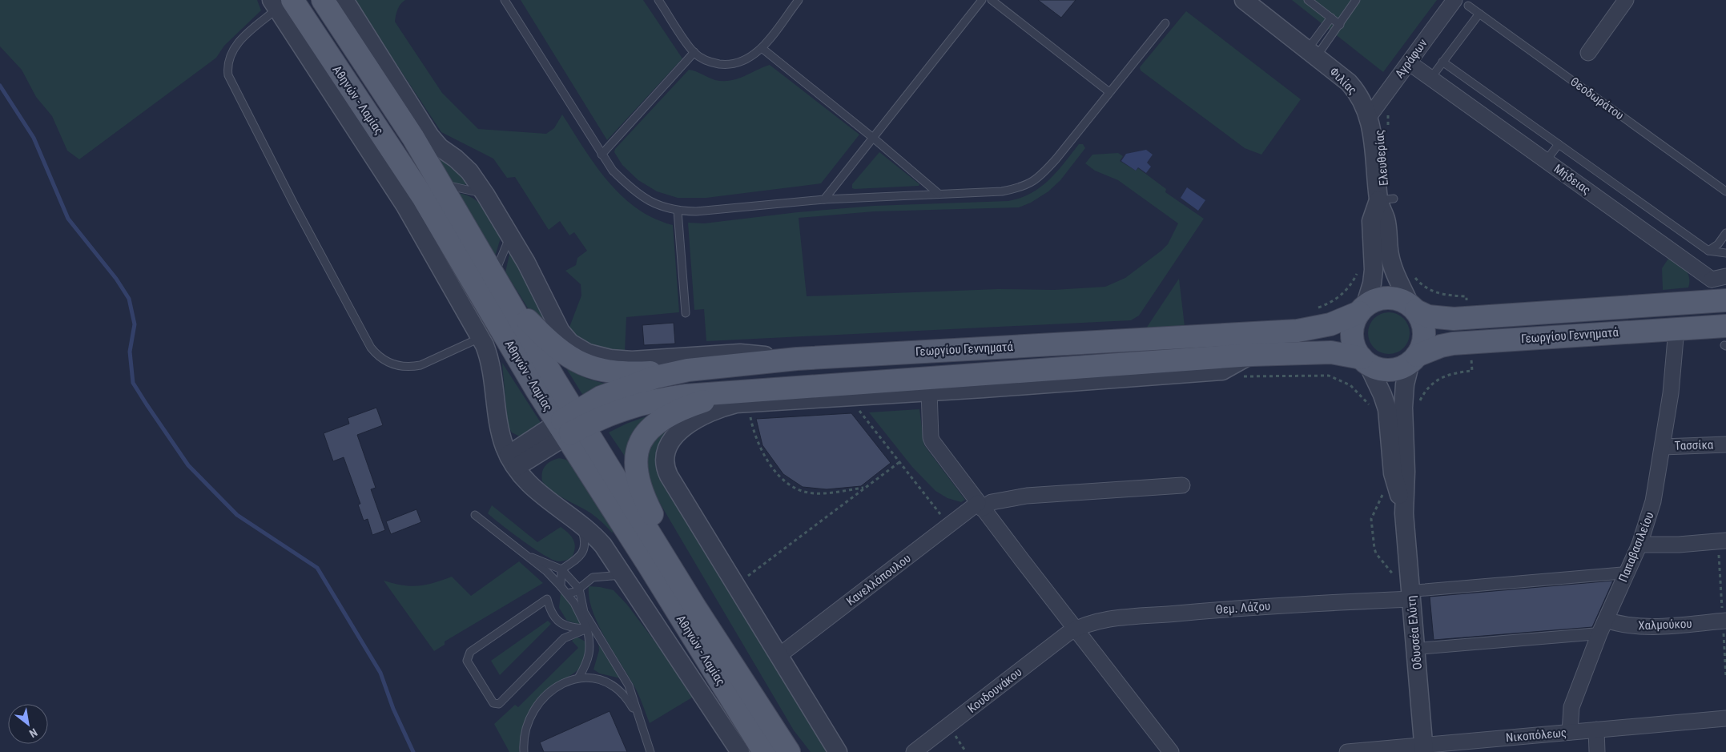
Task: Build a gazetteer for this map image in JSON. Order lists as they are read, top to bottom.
{
  "streets": {
    "main road": ["Αθηνών - Λαμίας", "Γεωργίου Γεννηματά"],
    "street": [
      "Αγράφων",
      "Φιλίας",
      "Μήδειας",
      "Τασσίκα",
      "Παπαβασιλείου",
      "Κανελλόπουλου",
      "Θεμ. Λάζου",
      "Χαλμούκου",
      "Οδυσσέα Ελύτη",
      "Κουδουνάκου",
      "Νικοπόλεως"
    ],
    "lane": ["Θεοδωράτου"],
    "path": ["Ελευθερίας"]
  },
  "crossings": [
    ["Αγράφων", "Φιλίας"],
    ["Αγράφων", "Θεοδωράτου"],
    ["Αγράφων", "Μήδειας"],
    ["Φιλίας", "Γεωργίου Γεννηματά"],
    ["Φιλίας", "Οδυσσέα Ελύτη"],
    ["Αθηνών - Λαμίας", "Γεωργίου Γεννηματά"],
    ["Μήδειας", "Γεωργίου Γεννηματά"],
    ["Γεωργίου Γεννηματά", "Παπαβασιλείου"],
    ["Γεωργίου Γεννηματά", "Οδυσσέα Ελύτη"],
    ["Τασσίκα", "Παπαβασιλείου"],
    ["Παπαβασιλείου", "Χαλμούκου"],
    ["Παπαβασιλείου", "Νικοπόλεως"],
    ["Θεμ. Λάζου", "Οδυσσέα Ελύτη"],
    ["Θεμ. Λάζου", "Κουδουνάκου"],
    ["Οδυσσέα Ελύτη", "Νικοπόλεως"]
  ],
  "north": "bottom right"
}
